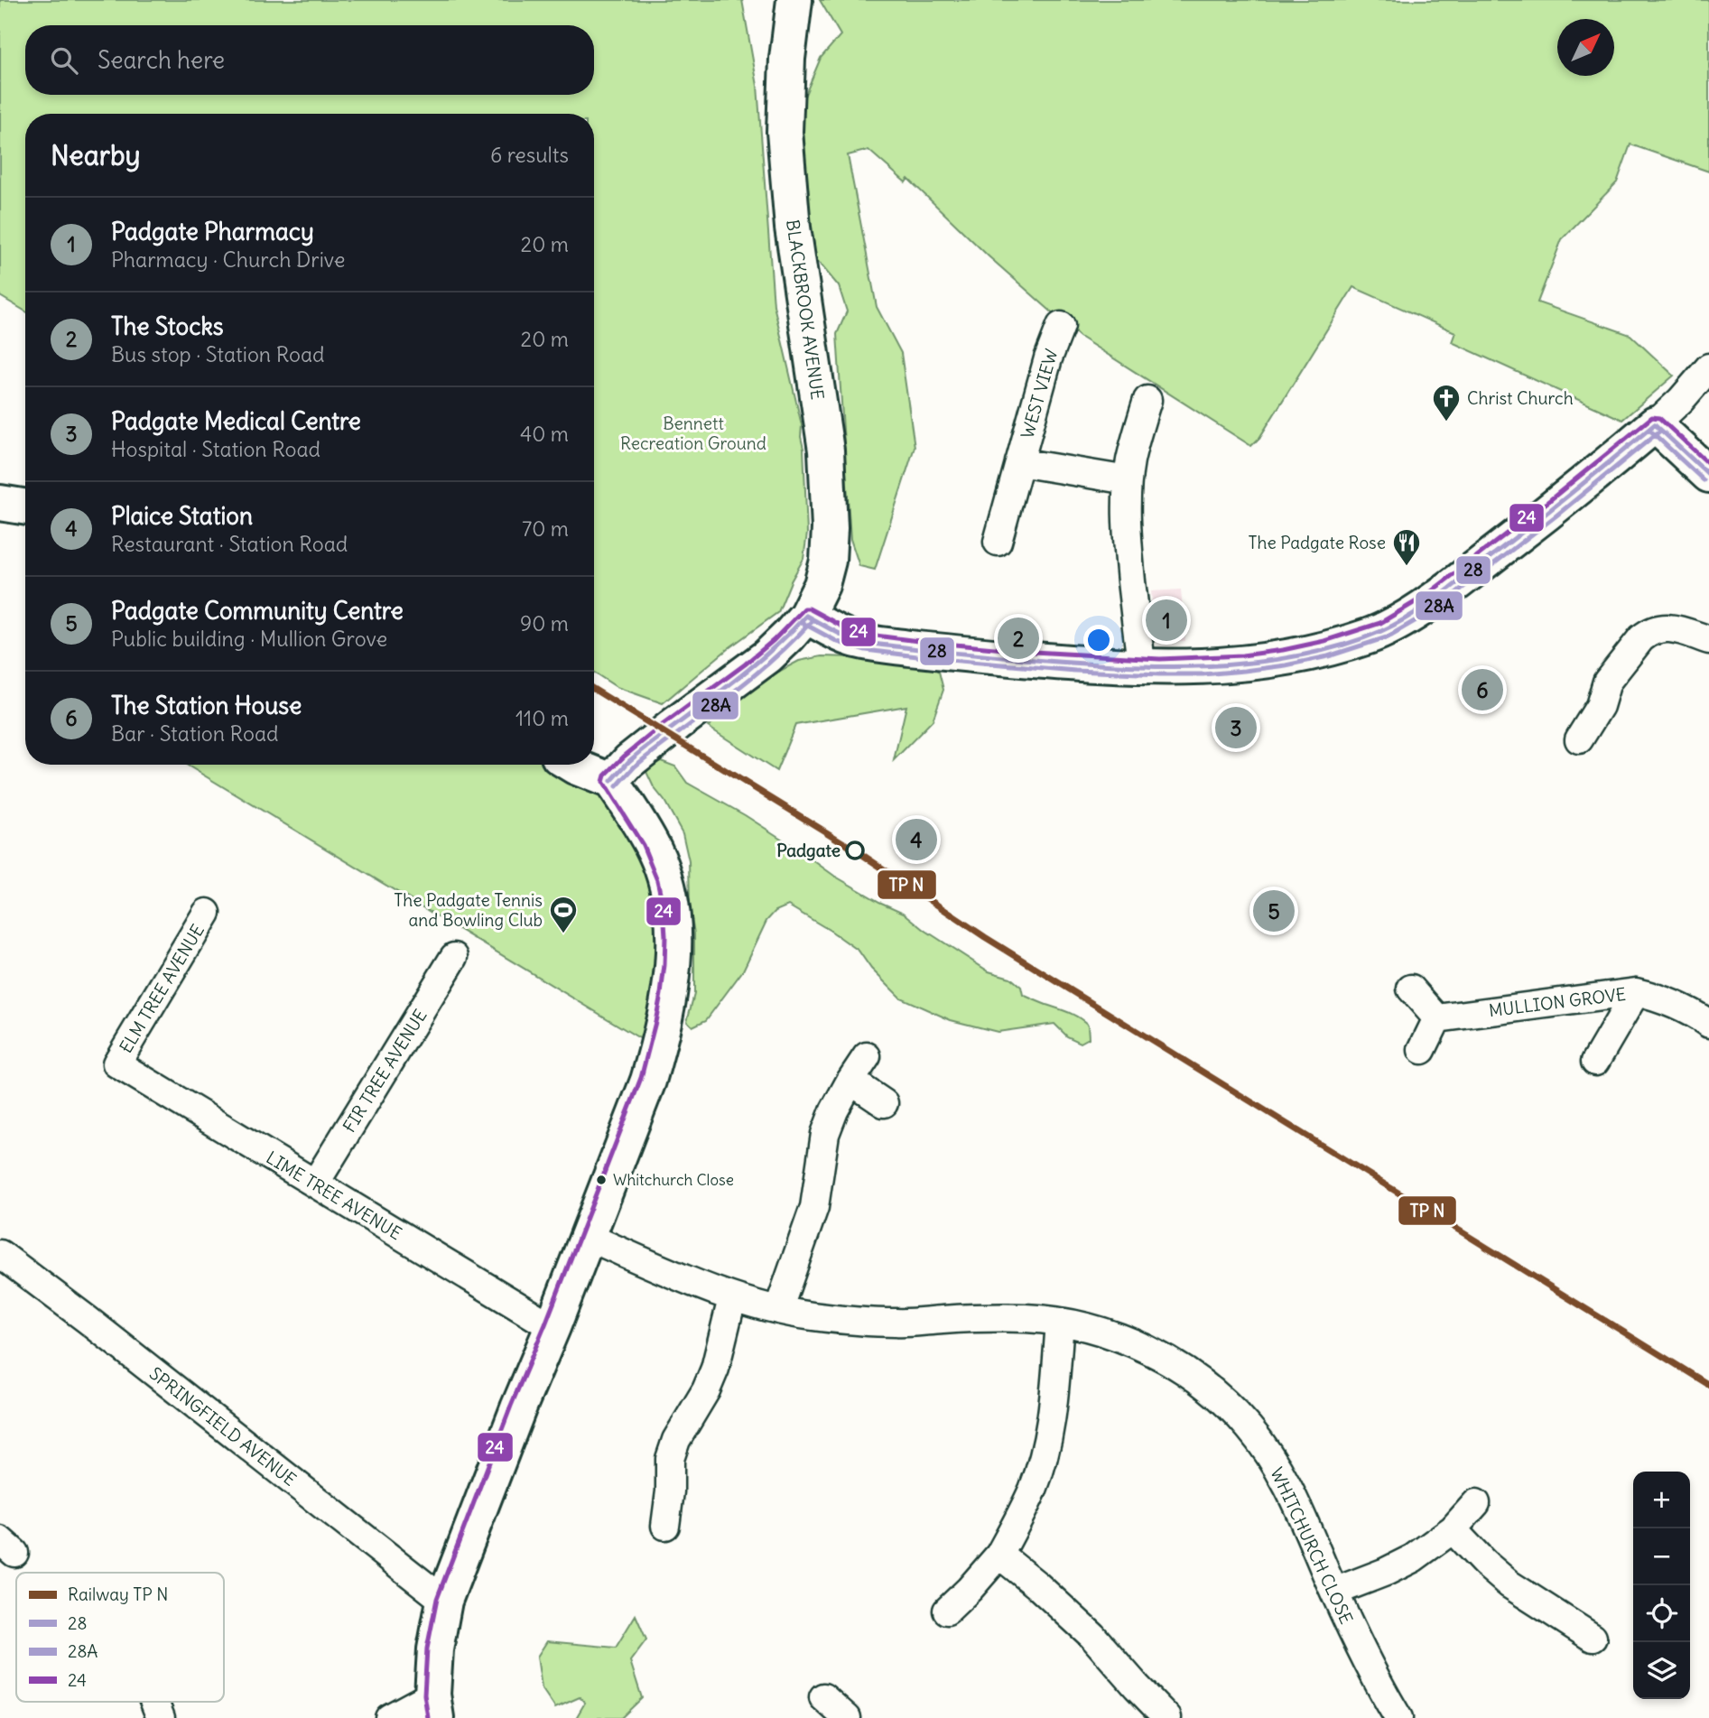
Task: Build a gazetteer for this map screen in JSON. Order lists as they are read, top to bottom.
{
  "streets": {
    "street": [
      "BLACKBROOK AVENUE",
      "WEST VIEW",
      "ELM TREE AVENUE",
      "MULLION GROVE",
      "FIR TREE AVENUE",
      "LIME TREE AVENUE",
      "SPRINGFIELD AVENUE",
      "WHITCHURCH CLOSE"
    ]
  },
  "crossings": [
    ["ELM TREE AVENUE", "LIME TREE AVENUE"],
    ["FIR TREE AVENUE", "LIME TREE AVENUE"]
  ],
  "parks": ["Bennett Recreation Ground"],
  "places": {
    "church": ["Christ Church"],
    "restaurant": ["The Padgate Rose"],
    "other": ["Padgate", "Whitchurch Close"],
    "sports": ["The Padgate Tennis and Bowling Club"]
  },
  "lines": ["transit line 24", "transit line 28", "transit line 28A"],
  "legend": [
    "Railway TP N",
    "28",
    "28A",
    "24"
  ],
  "north": "top right",
  "page": {
    "search": "Search here",
    "heading": ["Nearby", "6 results"],
    "list": [
      {
        "mark": "1",
        "name": "Padgate Pharmacy",
        "note": "Pharmacy · Church Drive",
        "value": "20 m"
      },
      {
        "mark": "2",
        "name": "The Stocks",
        "note": "Bus stop · Station Road",
        "value": "20 m"
      },
      {
        "mark": "3",
        "name": "Padgate Medical Centre",
        "note": "Hospital · Station Road",
        "value": "40 m"
      },
      {
        "mark": "4",
        "name": "Plaice Station",
        "note": "Restaurant · Station Road",
        "value": "70 m"
      },
      {
        "mark": "5",
        "name": "Padgate Community Centre",
        "note": "Public building · Mullion Grove",
        "value": "90 m"
      },
      {
        "mark": "6",
        "name": "The Station House",
        "note": "Bar · Station Road",
        "value": "110 m"
      }
    ],
    "pins": [
      "1",
      "2",
      "6",
      "3",
      "4",
      "5"
    ],
    "map_buttons": ["+", "−"]
  }
}
